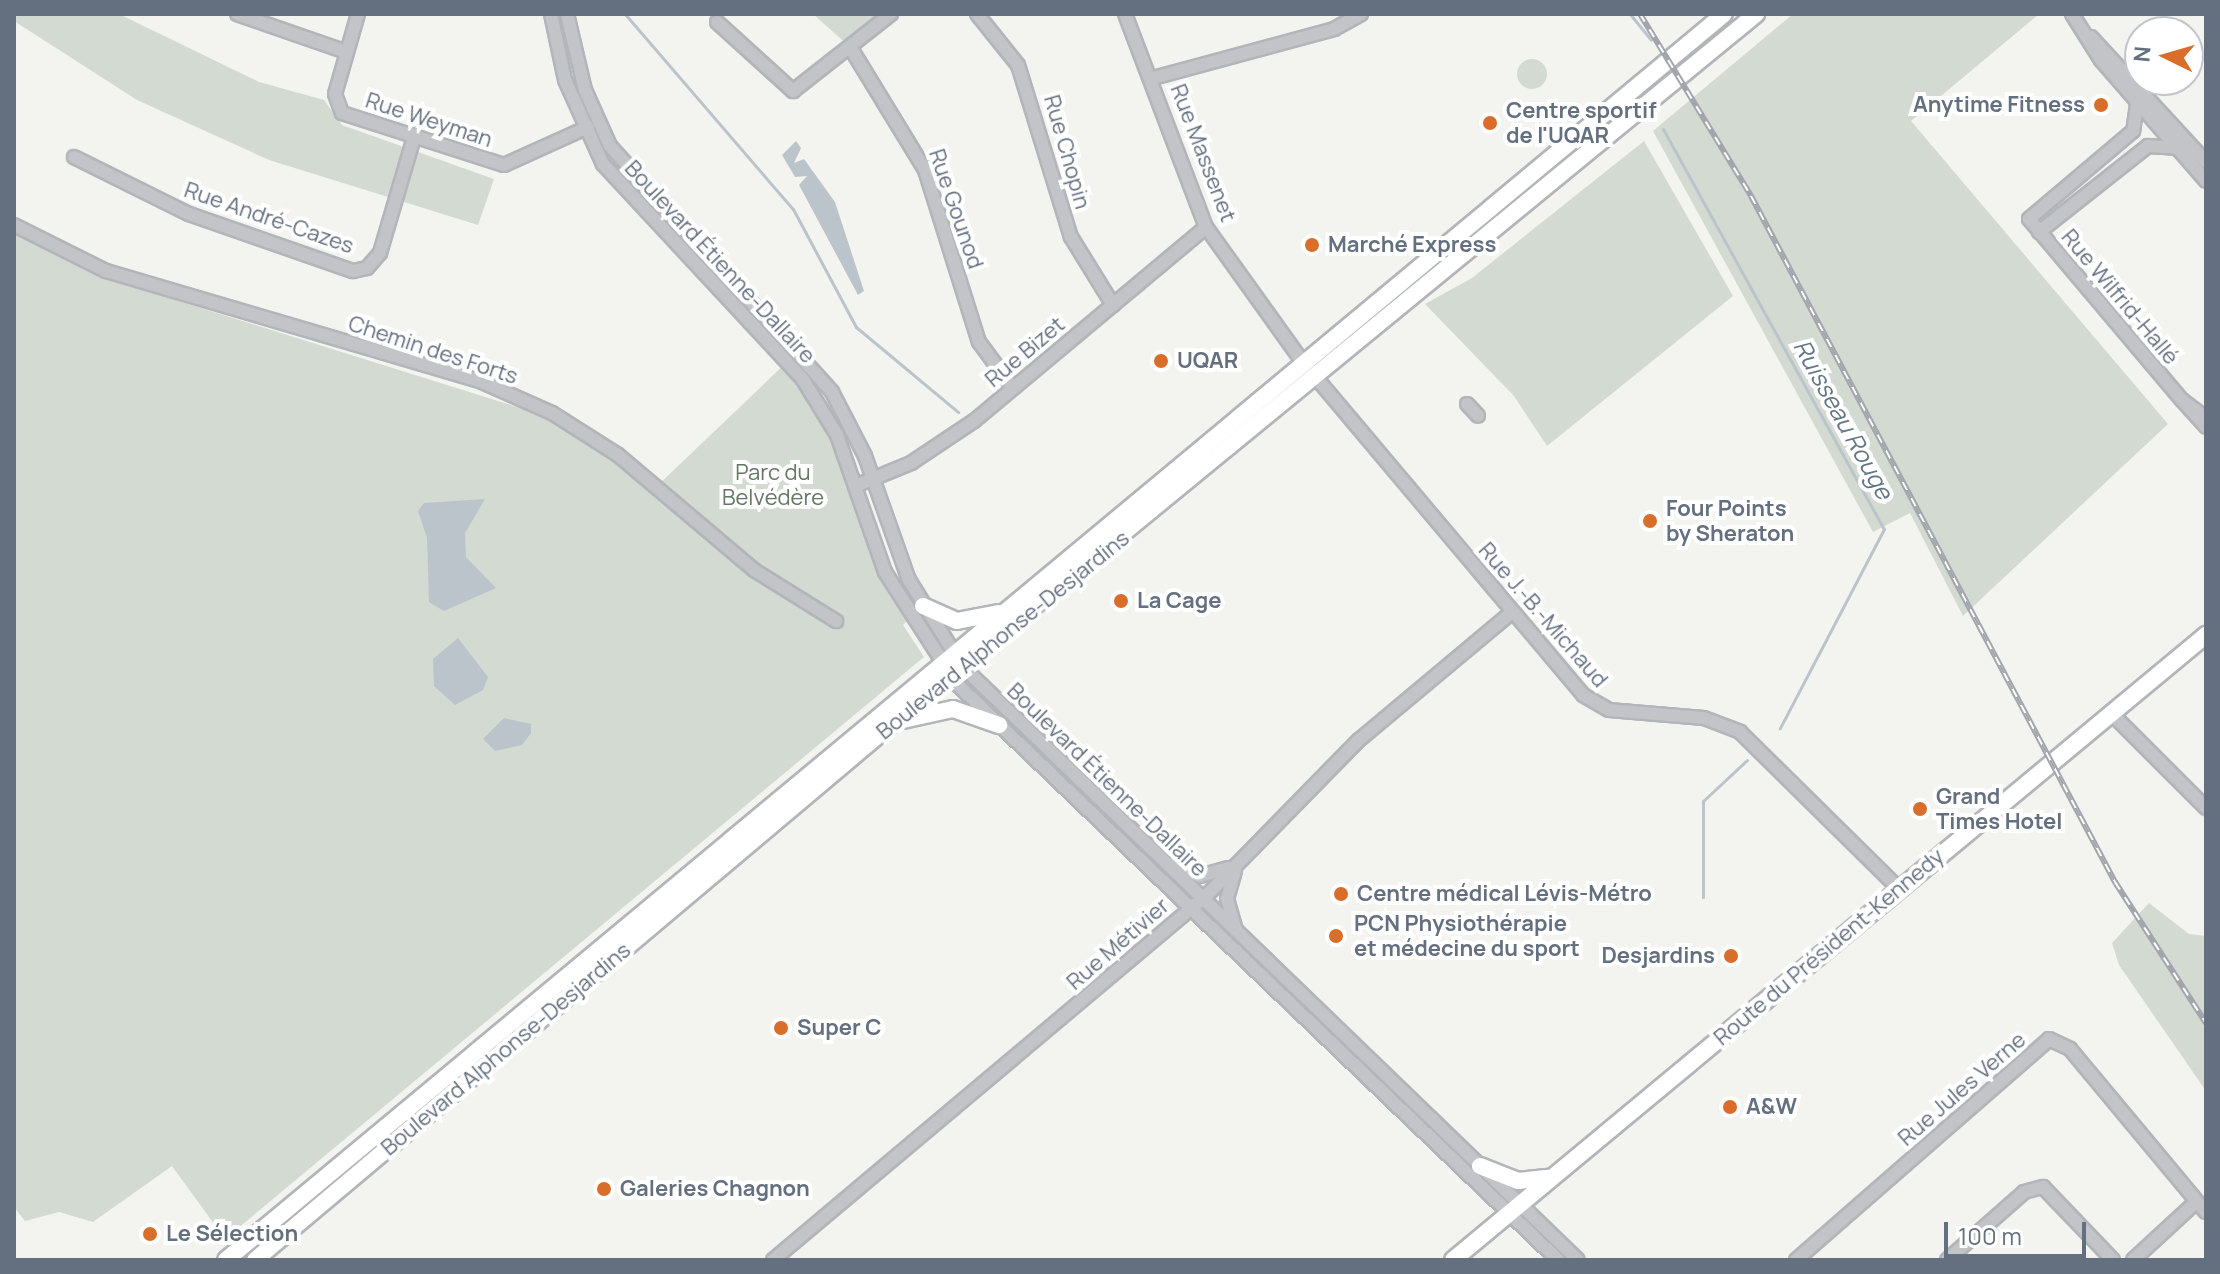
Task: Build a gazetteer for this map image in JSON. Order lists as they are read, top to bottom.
{
  "streets": {
    "main road": ["Boulevard Alphonse-Desjardins", "Route du Président-Kennedy"],
    "street": [
      "Rue Weyman",
      "Rue Chopin",
      "Rue Massenet",
      "Rue Gounod",
      "Rue André-Cazes",
      "Boulevard Étienne-Dallaire",
      "Rue Wilfrid-Hallé",
      "Chemin des Forts",
      "Rue Bizet",
      "Rue J.-B.-Michaud",
      "Rue Métivier",
      "Rue Jules Verne"
    ]
  },
  "crossings": [
    ["Rue Weyman", "Rue André-Cazes"],
    ["Rue Weyman", "Boulevard Étienne-Dallaire"],
    ["Rue Chopin", "Rue Bizet"],
    ["Rue Massenet", "Rue Bizet"],
    ["Rue Massenet", "Rue J.-B.-Michaud"],
    ["Rue Massenet", "Boulevard Alphonse-Desjardins"],
    ["Rue Gounod", "Rue Bizet"],
    ["Boulevard Étienne-Dallaire", "Rue Bizet"],
    ["Boulevard Étienne-Dallaire", "Boulevard Alphonse-Desjardins"],
    ["Boulevard Étienne-Dallaire", "Rue Métivier"],
    ["Boulevard Étienne-Dallaire", "Route du Président-Kennedy"],
    ["Rue J.-B.-Michaud", "Boulevard Alphonse-Desjardins"],
    ["Rue J.-B.-Michaud", "Rue Métivier"],
    ["Rue J.-B.-Michaud", "Route du Président-Kennedy"]
  ],
  "water": ["Ruisseau Rouge"],
  "parks": ["Parc du Belvédère"],
  "places": [
    "Anytime Fitness",
    "Centre sportif de l'UQAR",
    "Marché Express",
    "UQAR",
    "Four Points by Sheraton",
    "La Cage",
    "Grand Times Hotel",
    "Centre médical Lévis-Métro",
    "PCN Physiothérapie et médecine du sport",
    "Desjardins",
    "Super C",
    "A&W",
    "Galeries Chagnon",
    "Le Sélection"
  ],
  "scale_bar": "100 m",
  "north": "left"
}
